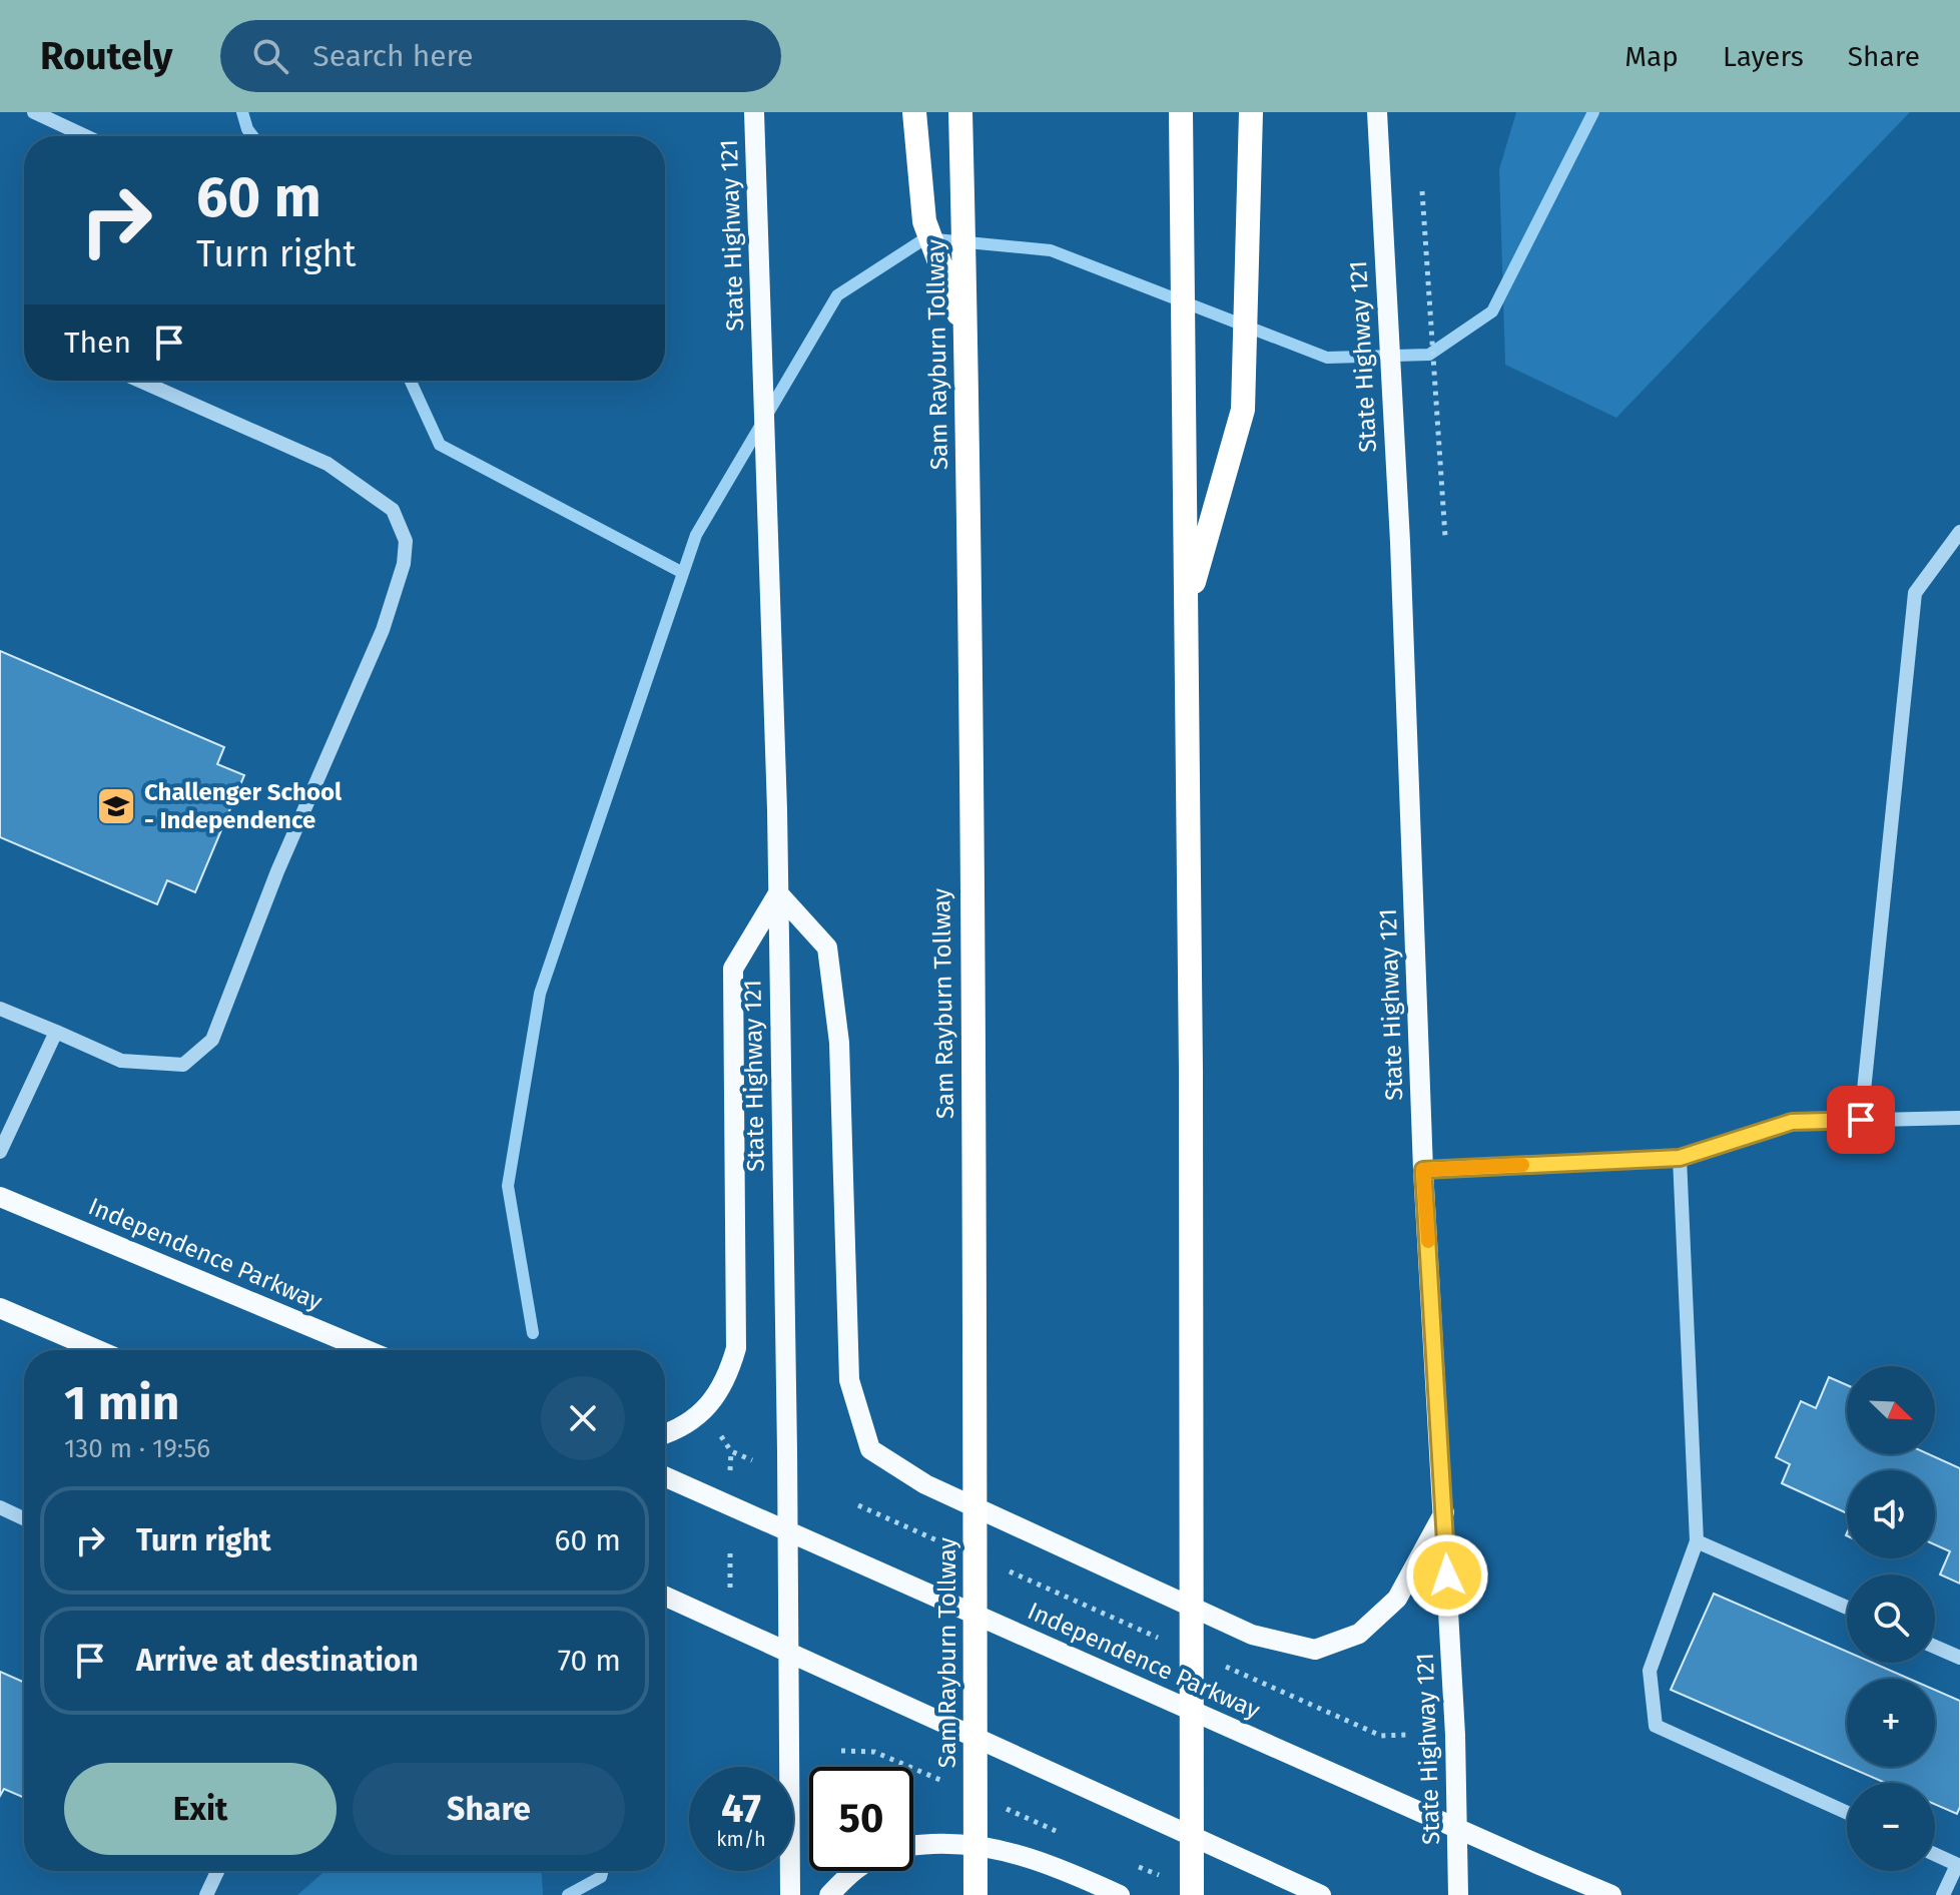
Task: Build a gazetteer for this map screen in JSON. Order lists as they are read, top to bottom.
{
  "streets": {
    "highway": ["Sam Rayburn Tollway"],
    "main road": ["State Highway 121", "Independence Parkway"]
  },
  "crossings": [
    ["State Highway 121", "Independence Parkway"]
  ],
  "places": {
    "school or university": ["Challenger School - Independence"]
  },
  "north": "bottom right",
  "page": {
    "header": "Routely",
    "search": "Search here",
    "nav": ["Map", "Layers", "Share"],
    "turn": ["60 m", "Turn right"],
    "then": "Then",
    "heading": ["1 min", "130 m · 19:56"],
    "map_buttons": ["+", "−"],
    "list": [
      {
        "name": "Turn right",
        "value": "60 m"
      },
      {
        "name": "Arrive at destination",
        "value": "70 m"
      }
    ],
    "buttons": ["Exit", "Share"],
    "speed": "47 km/h",
    "limit": "50"
  }
}
